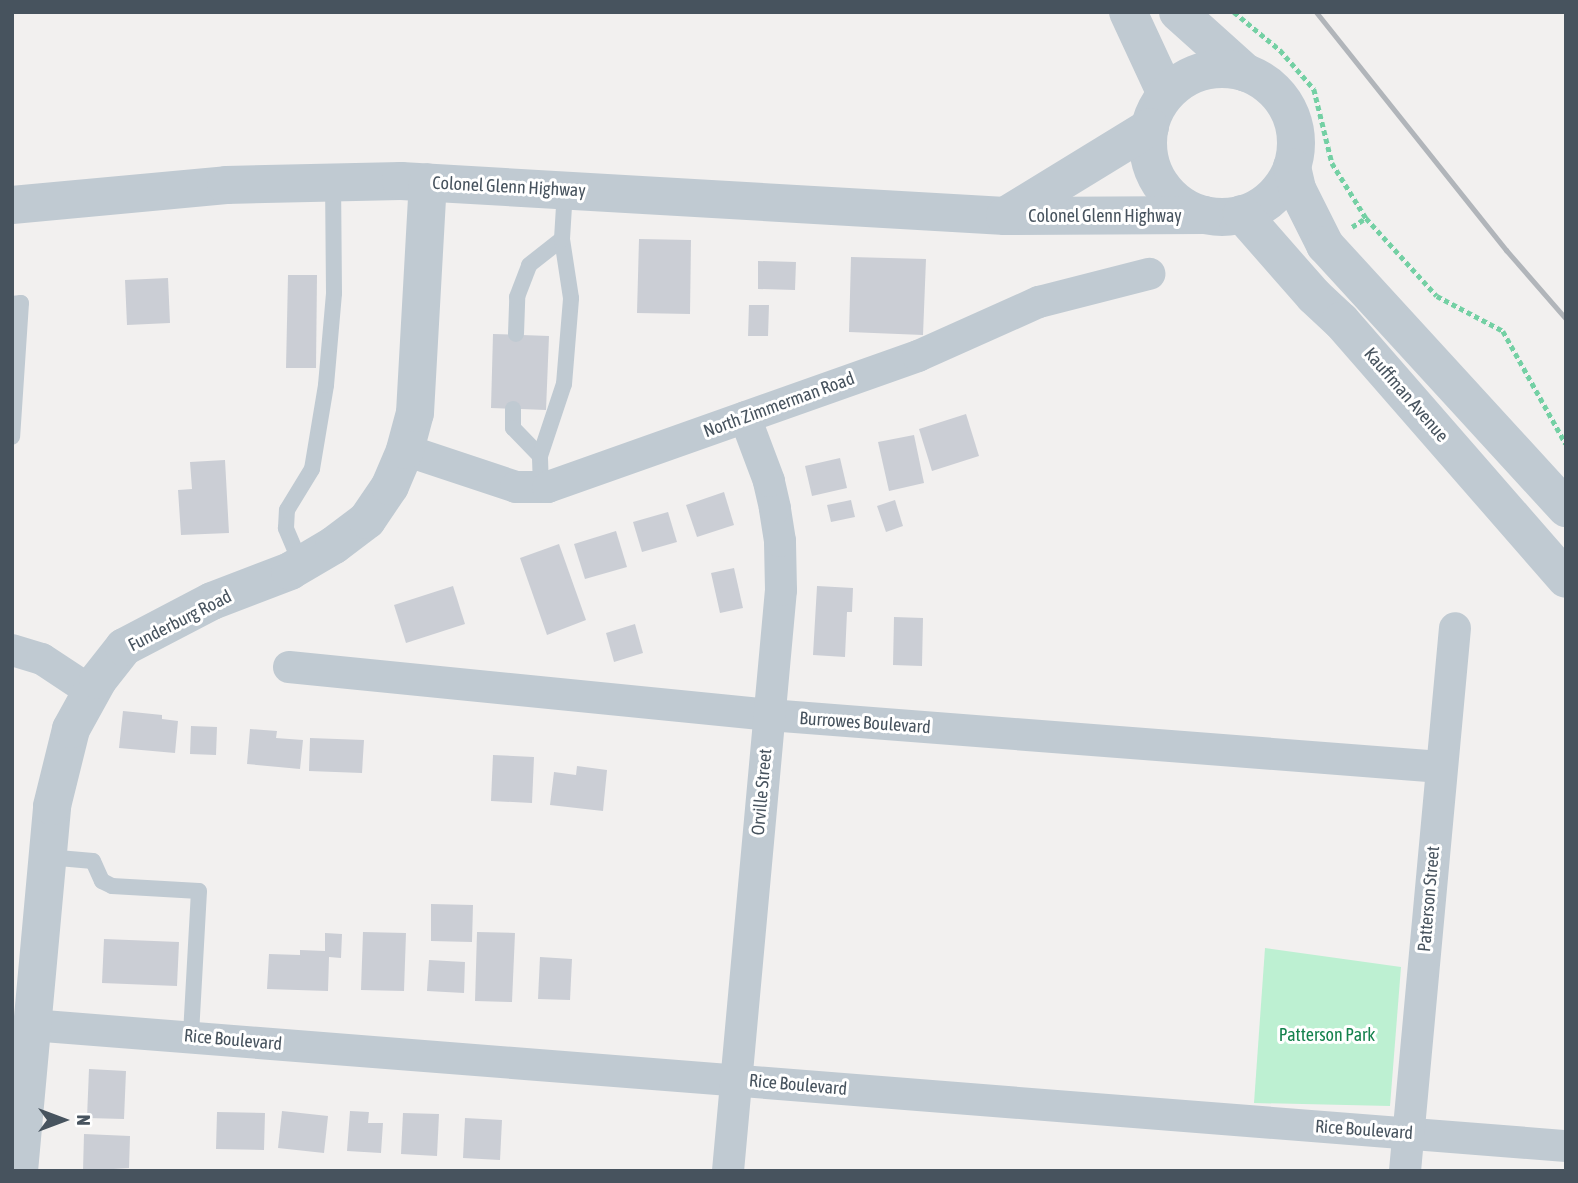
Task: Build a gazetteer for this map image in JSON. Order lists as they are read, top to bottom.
{
  "streets": {
    "street": [
      "Colonel Glenn Highway",
      "Kauffman Avenue",
      "North Zimmerman Road",
      "Funderburg Road",
      "Burrowes Boulevard",
      "Orville Street",
      "Patterson Street",
      "Rice Boulevard"
    ]
  },
  "crossings": [
    ["Colonel Glenn Highway", "Kauffman Avenue"],
    ["Colonel Glenn Highway", "Funderburg Road"],
    ["North Zimmerman Road", "Funderburg Road"],
    ["North Zimmerman Road", "Orville Street"],
    ["Funderburg Road", "Rice Boulevard"],
    ["Burrowes Boulevard", "Orville Street"],
    ["Burrowes Boulevard", "Patterson Street"],
    ["Orville Street", "Rice Boulevard"],
    ["Patterson Street", "Rice Boulevard"]
  ],
  "parks": ["Patterson Park"],
  "north": "right"
}
